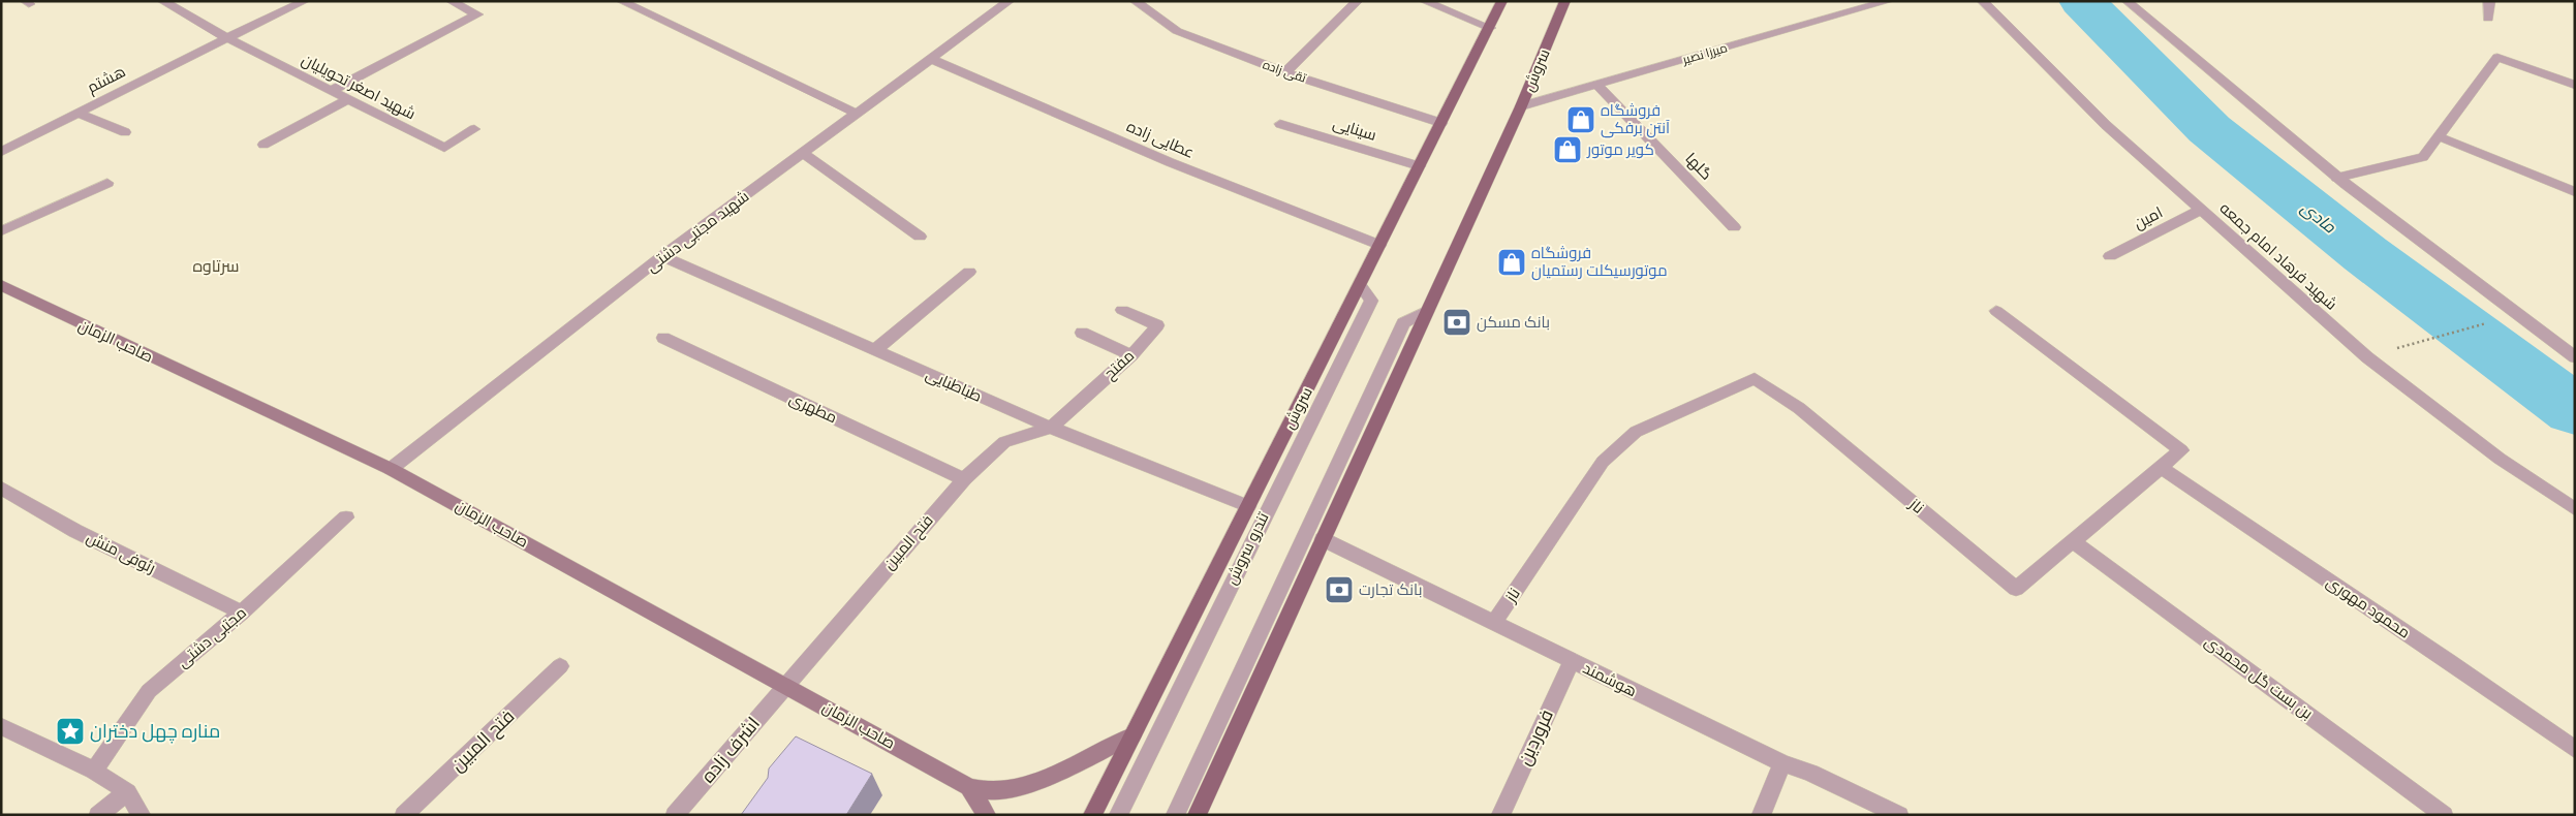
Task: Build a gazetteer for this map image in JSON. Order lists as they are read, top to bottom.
{
  "streets": {
    "main road": ["سروش"],
    "street": [
      "میرزا نصیر",
      "تقی زاده",
      "هشتم",
      "شهید اصغر تحویلیان",
      "سینایی",
      "عطایی زاده",
      "گلها",
      "امین",
      "شهید مجتبی دشتی",
      "شهید فرهاد امام جمعه",
      "صاحب الزمان",
      "مفتح",
      "طباطبایی",
      "مطهری",
      "ناز",
      "فتح المبین",
      "تندرو سروش",
      "رئوفی منش",
      "محمود مهوری",
      "مجتبی دشتی",
      "بن بست گل محمدی",
      "هوشمند",
      "فروردین",
      "اشرف زاده"
    ]
  },
  "crossings": [
    ["میرزا نصیر", "سروش"],
    ["میرزا نصیر", "گلها"],
    ["سروش", "تقی زاده"],
    ["سروش", "سینایی"],
    ["سروش", "عطایی زاده"],
    ["سروش", "صاحب الزمان"],
    ["سروش", "طباطبایی"],
    ["سروش", "تندرو سروش"],
    ["سروش", "هوشمند"],
    ["هشتم", "شهید اصغر تحویلیان"],
    ["عطایی زاده", "شهید مجتبی دشتی"],
    ["امین", "شهید فرهاد امام جمعه"],
    ["شهید مجتبی دشتی", "صاحب الزمان"],
    ["شهید مجتبی دشتی", "طباطبایی"],
    ["صاحب الزمان", "فتح المبین"],
    ["صاحب الزمان", "اشرف زاده"],
    ["مفتح", "طباطبایی"],
    ["مفتح", "فتح المبین"],
    ["طباطبایی", "فتح المبین"],
    ["مطهری", "فتح المبین"],
    ["ناز", "محمود مهوری"],
    ["ناز", "بن بست گل محمدی"],
    ["ناز", "هوشمند"],
    ["فتح المبین", "اشرف زاده"],
    ["رئوفی منش", "مجتبی دشتی"],
    ["هوشمند", "فروردین"]
  ],
  "districts": ["سرتاوه"],
  "water": ["مادی"],
  "places": {
    "shop": ["فروشگاه آنتن برفکی", "کویر موتور", "فروشگاه موتورسیکلت رستمیان"],
    "bank": ["بانک مسکن", "بانک تجارت"],
    "place": ["مناره چهل دختران"]
  }
}
